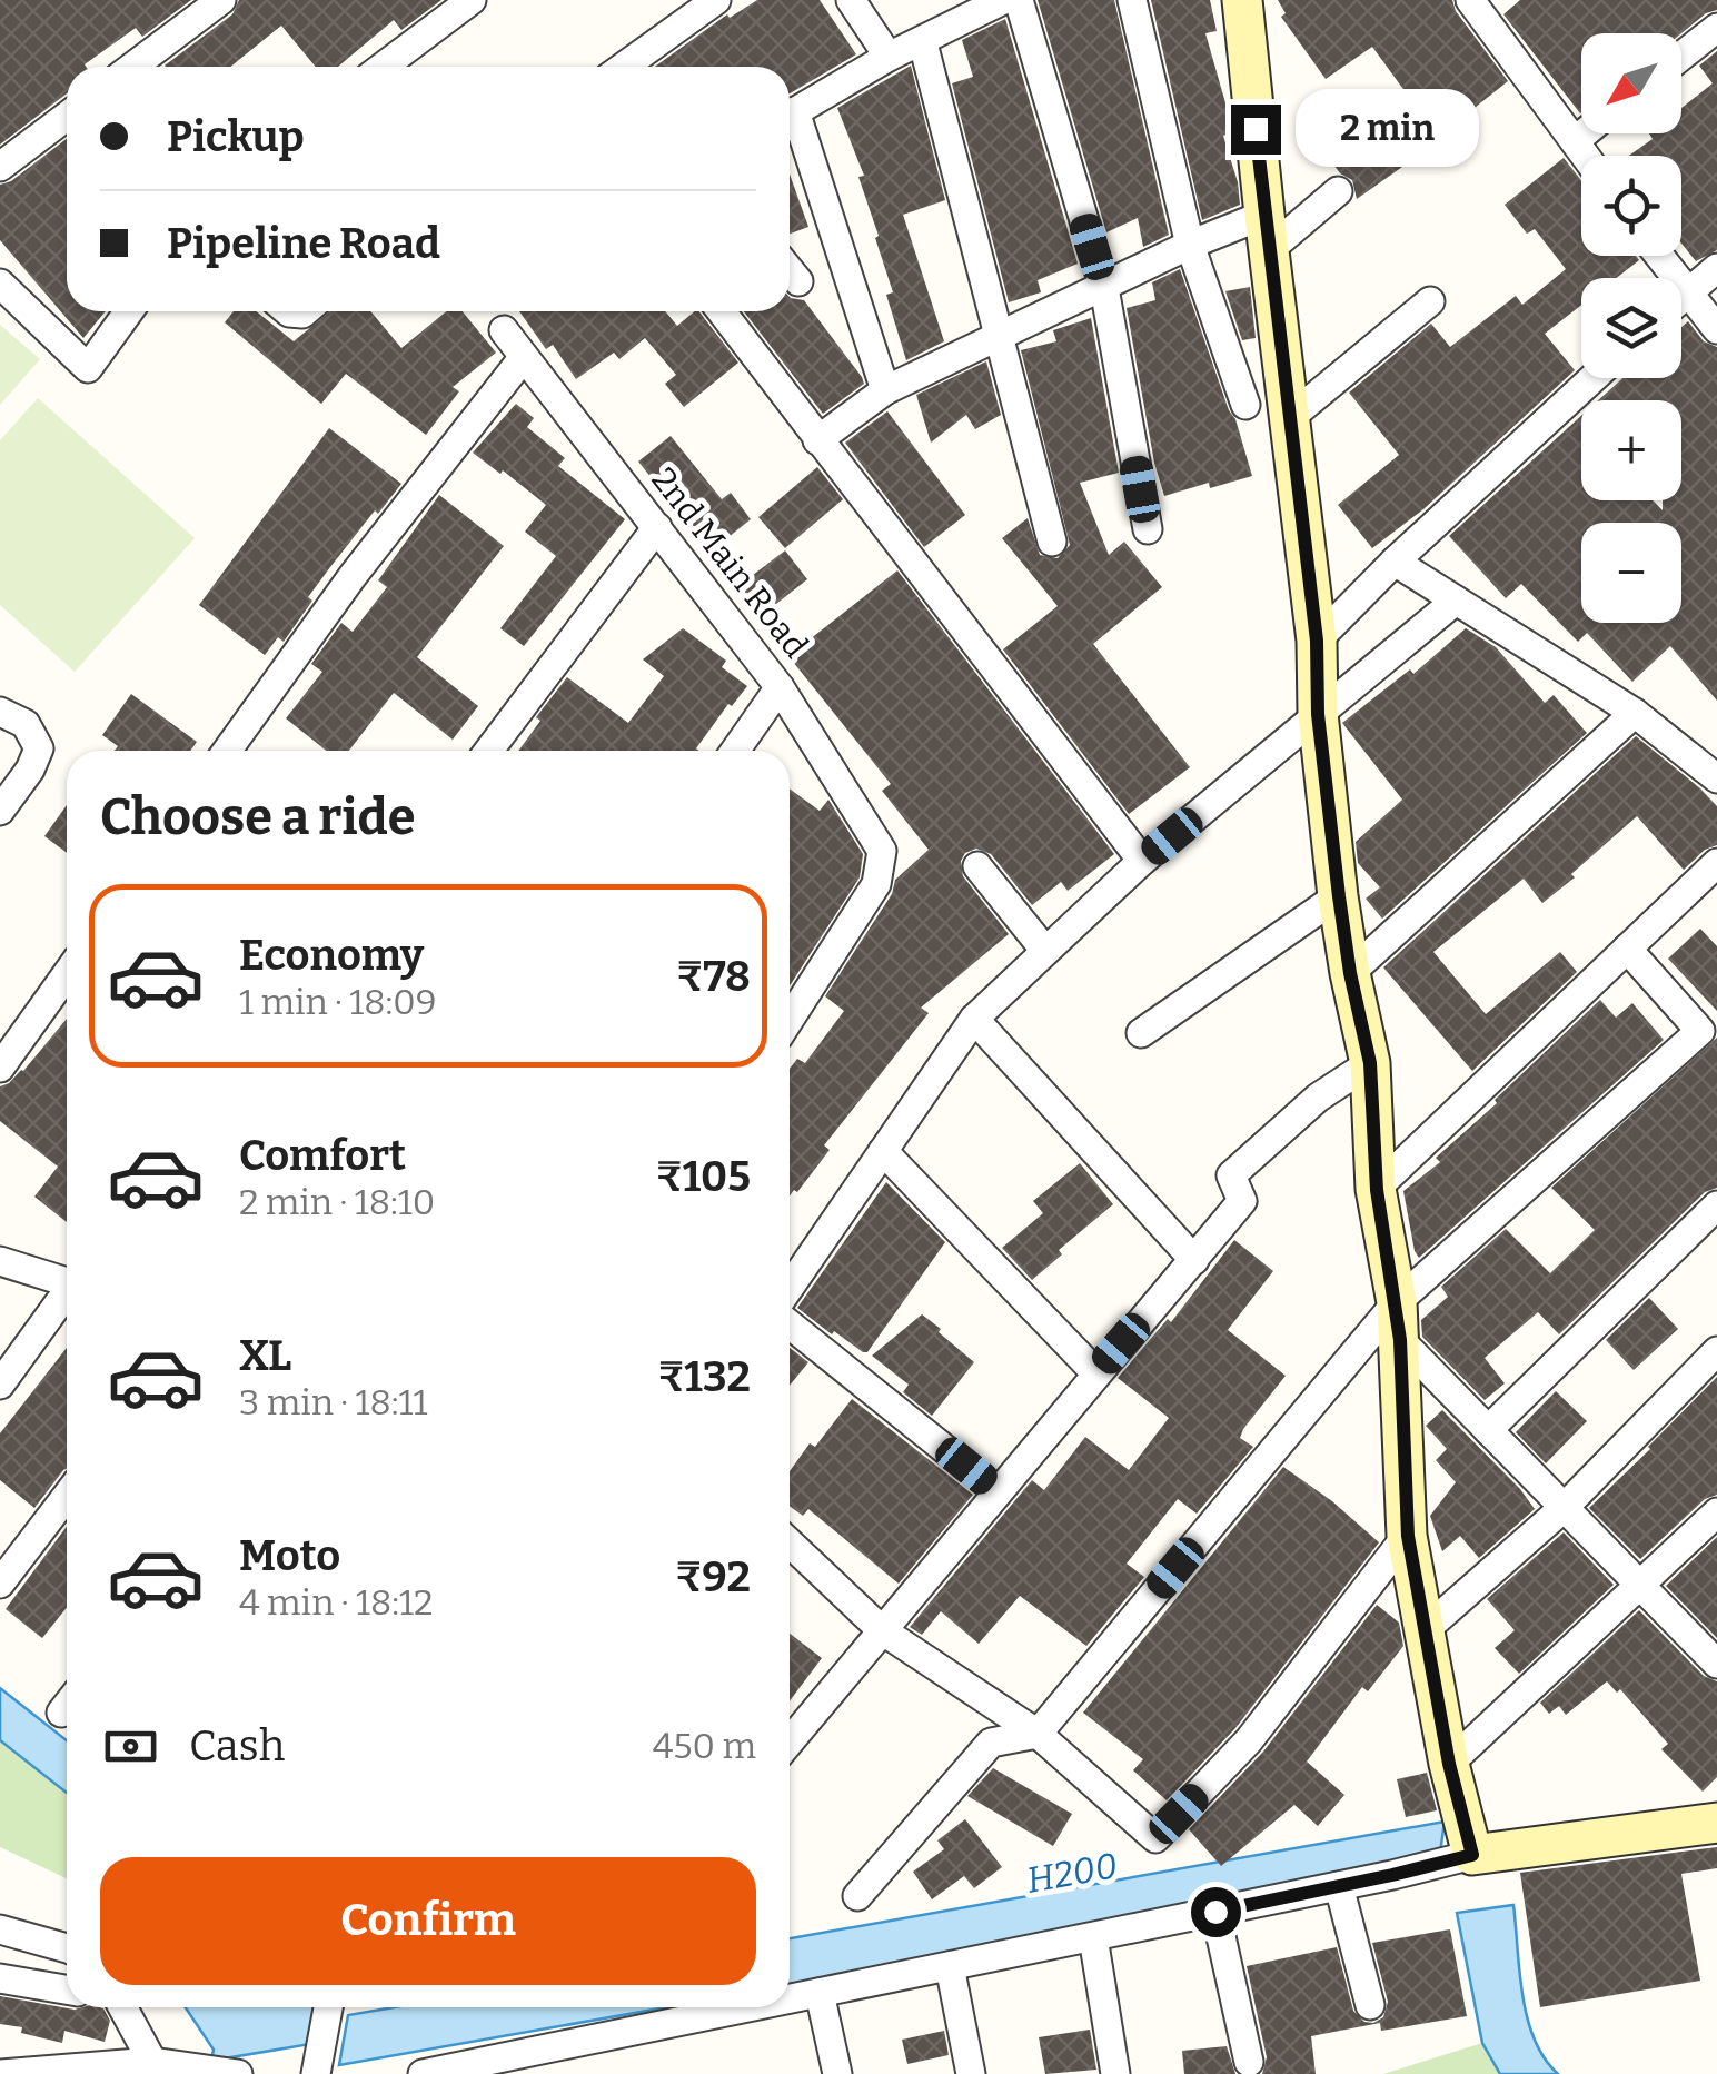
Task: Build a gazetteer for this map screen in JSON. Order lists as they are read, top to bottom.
{
  "streets": {
    "street": ["2nd Main Road"]
  },
  "water": ["H200"],
  "north": "bottom left",
  "page": {
    "map_buttons": ["+", "−"],
    "banner": ["Pickup", "Pipeline Road"],
    "bubble": "2 min",
    "heading": "Choose a ride",
    "list": [
      {
        "name": "Economy",
        "note": "1 min · 18:09",
        "value": "₹78"
      },
      {
        "name": "Comfort",
        "note": "2 min · 18:10",
        "value": "₹105"
      },
      {
        "name": "XL",
        "note": "3 min · 18:11",
        "value": "₹132"
      },
      {
        "name": "Moto",
        "note": "4 min · 18:12",
        "value": "₹92"
      }
    ],
    "pay": ["Cash", "450 m"],
    "buttons": "Confirm"
  }
}
